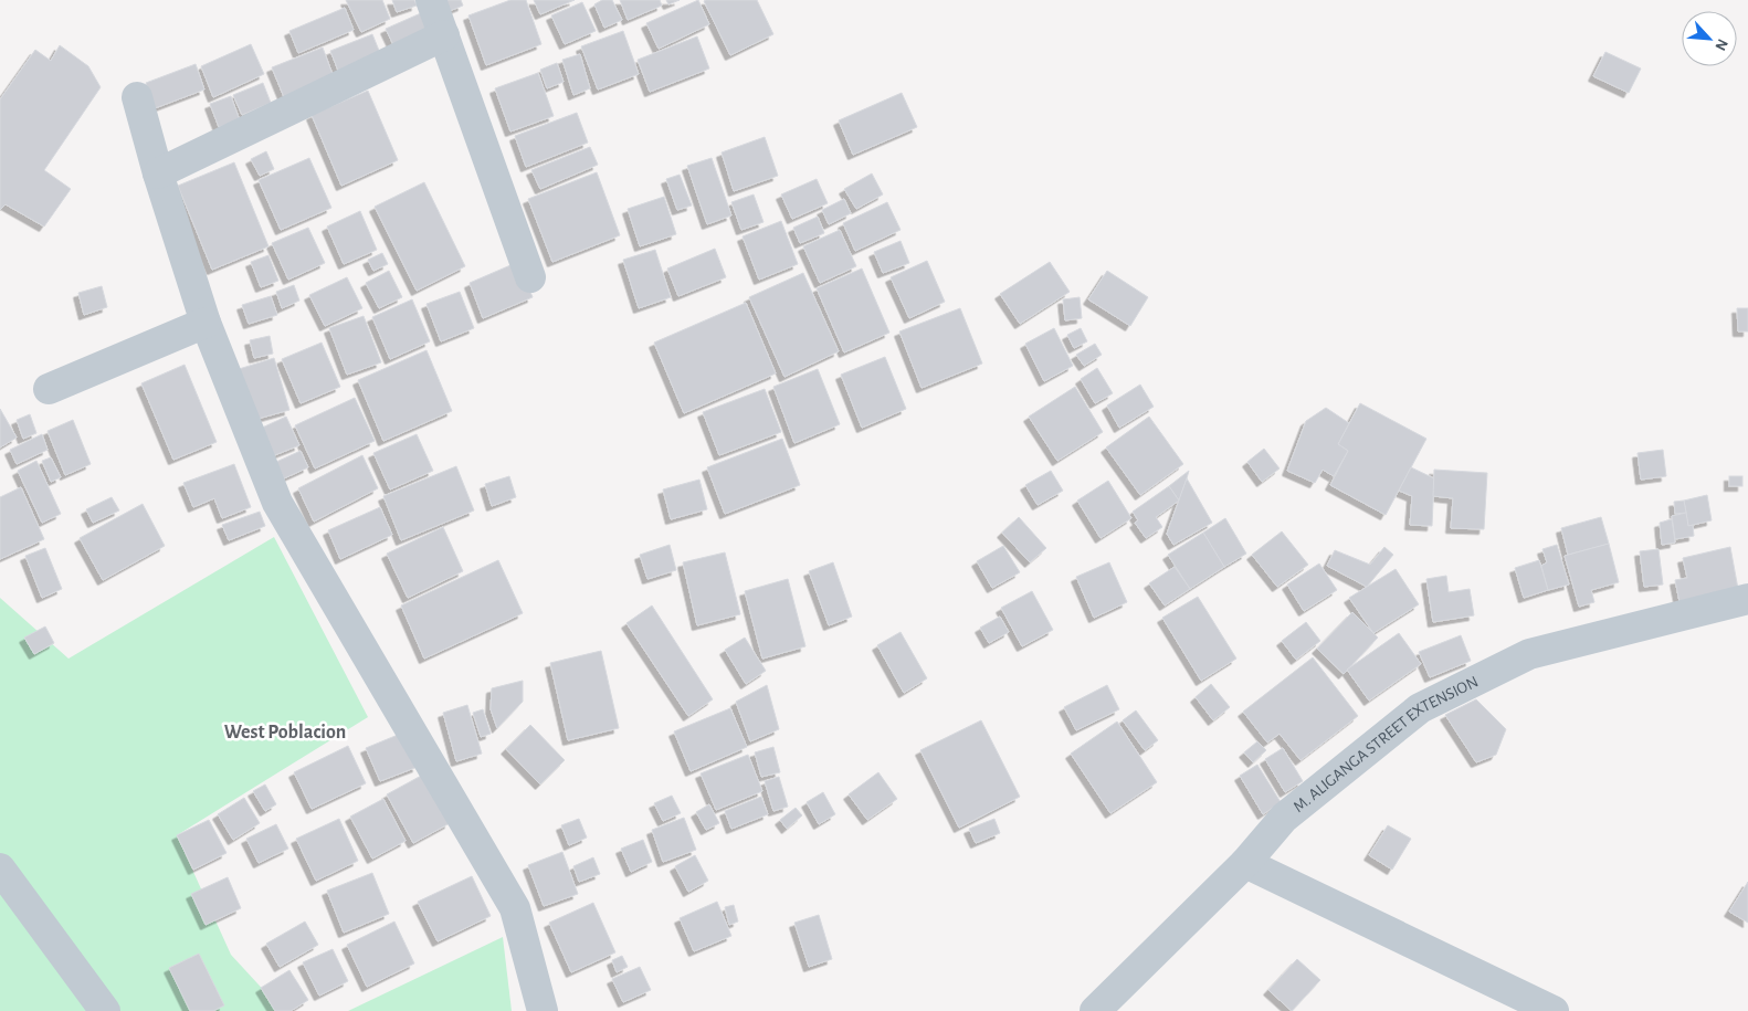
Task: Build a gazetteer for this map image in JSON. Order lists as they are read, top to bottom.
{
  "streets": {
    "street": ["M. ALIGANGA STREET EXTENSION"]
  },
  "districts": ["West Poblacion"],
  "north": "bottom right"
}
